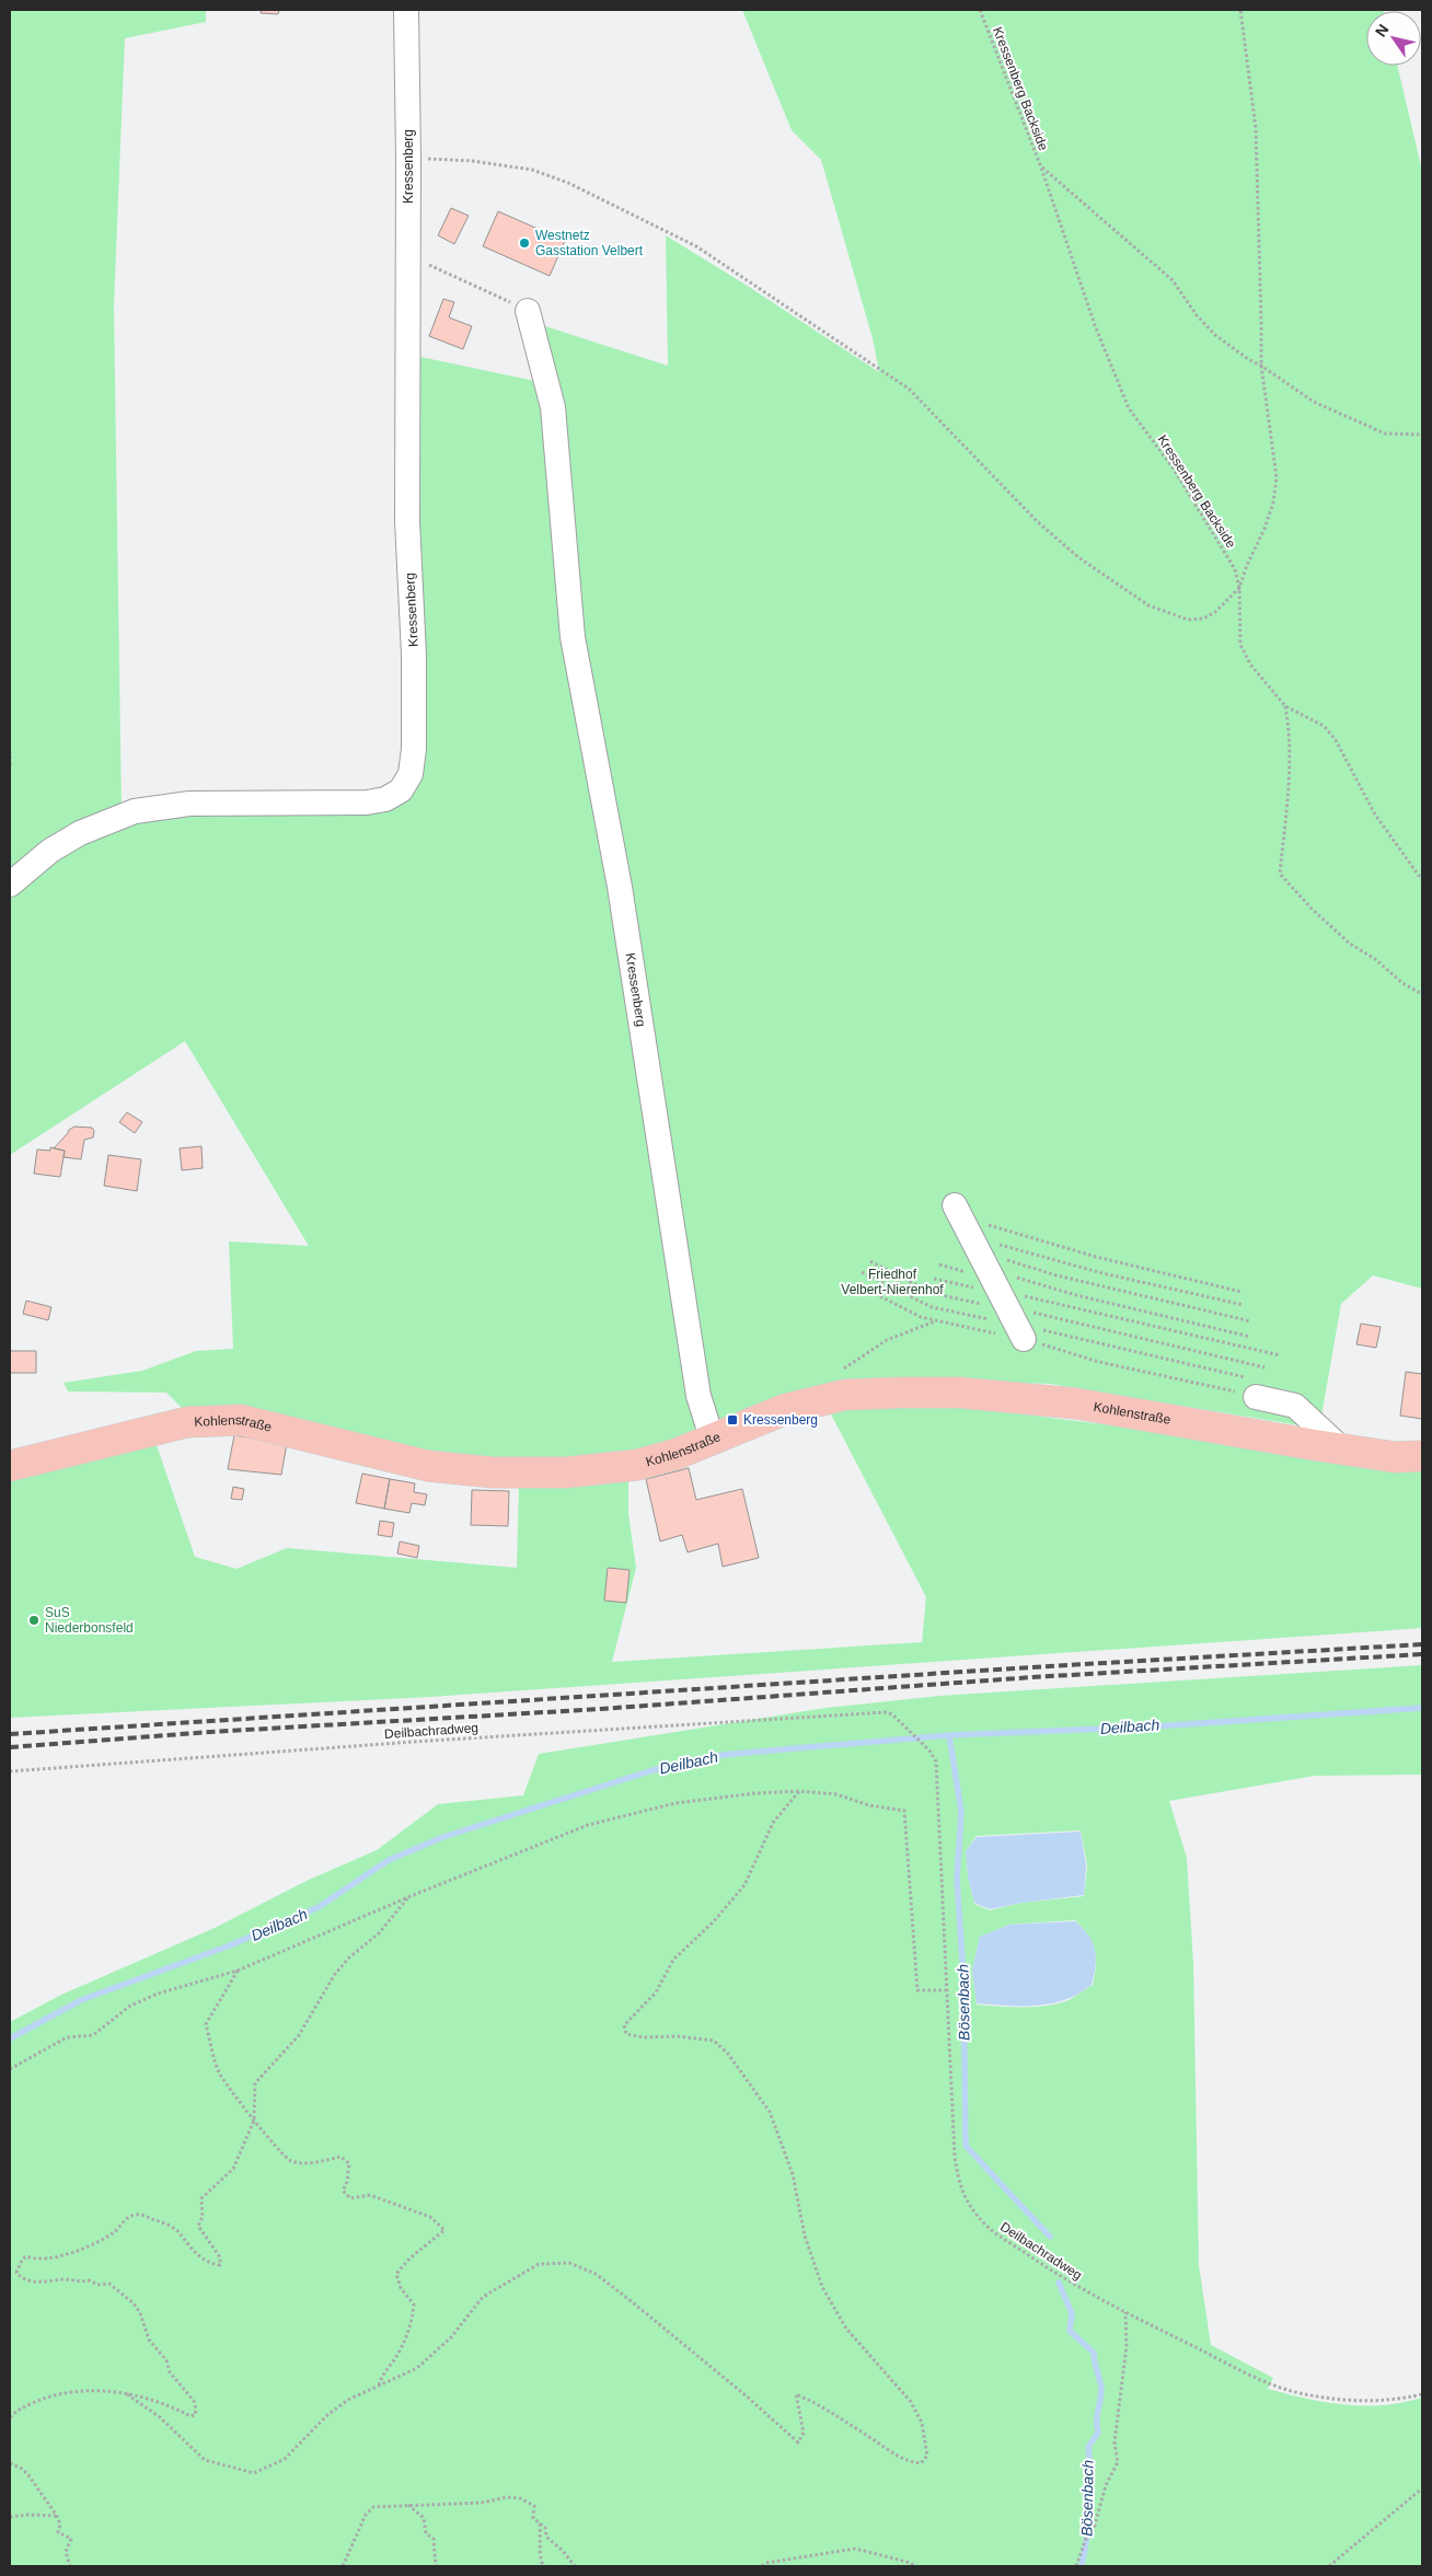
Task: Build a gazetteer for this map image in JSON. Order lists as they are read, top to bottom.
{
  "streets": {
    "main road": ["Kohlenstraße"],
    "street": ["Kressenberg"],
    "path": ["Kressenberg Backside", "Deilbachradweg"]
  },
  "crossings": [
    ["Kressenberg", "Kohlenstraße"]
  ],
  "water": ["Deilbach", "Bösenbach"],
  "parks": ["Friedhof Velbert-Nierenhof"],
  "places": {
    "other": ["Westnetz Gasstation Velbert", "SuS Niederbonsfeld"],
    "transit": ["Kressenberg"]
  },
  "north": "top left"
}
